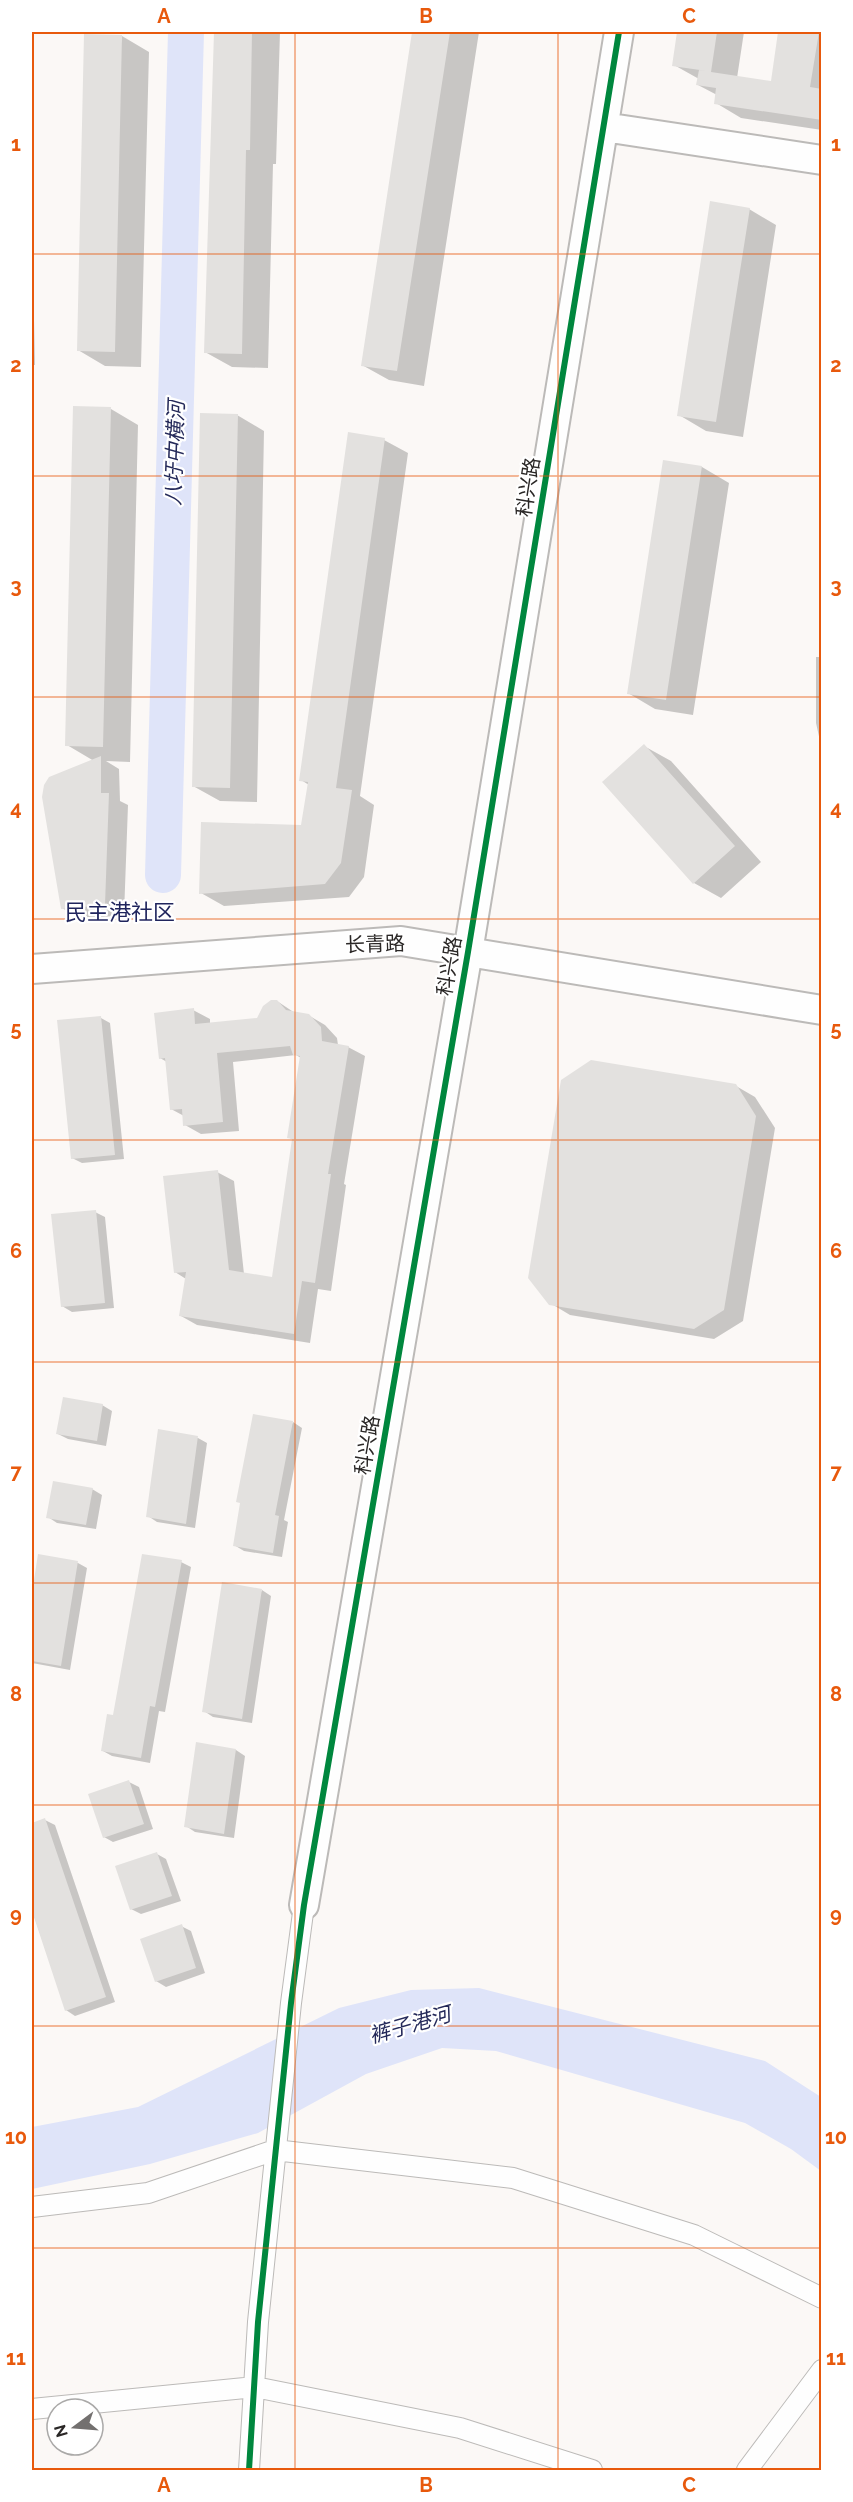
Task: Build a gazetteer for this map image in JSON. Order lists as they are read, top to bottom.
{
  "streets": {
    "street": ["科兴路", "长青路"]
  },
  "crossings": [
    ["科兴路", "长青路"]
  ],
  "districts": ["民主港社区"],
  "water": ["八圩中横河", "裤子港河"],
  "north": "left",
  "grid": {
    "columns": ["A", "B", "C"],
    "rows": [
      "1",
      "2",
      "3",
      "4",
      "5",
      "6",
      "7",
      "8",
      "9",
      "10",
      "11"
    ]
  }
}
